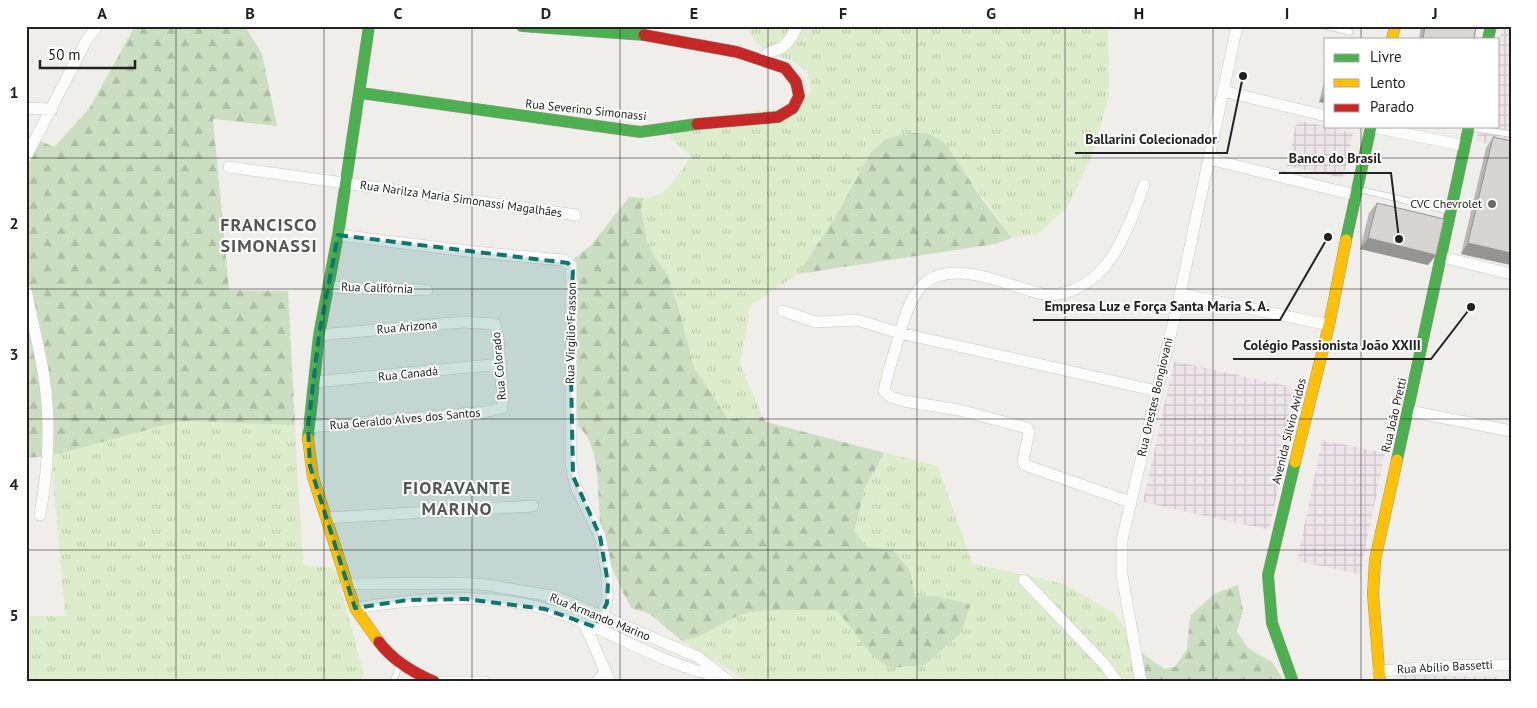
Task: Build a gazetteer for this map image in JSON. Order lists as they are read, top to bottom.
{
  "streets": {
    "street": [
      "Rua Severino Simonassi",
      "Rua Narilza Maria Simonassi Magalhães",
      "Rua Califórnia",
      "Rua Arizona",
      "Rua Virgílio Frasson",
      "Rua Colorado",
      "Rua Canadá",
      "Rua Orestes Bongiovani",
      "Rua João Pretti",
      "Rua Geraldo Alves dos Santos",
      "Avenida Sílvio Avidos",
      "Rua Armando Marino",
      "Rua Abílio Bassetti"
    ]
  },
  "crossings": [
    ["Rua Arizona", "Rua Colorado"],
    ["Rua Virgílio Frasson", "Rua Armando Marino"],
    ["Rua Colorado", "Rua Canadá"],
    ["Rua Colorado", "Rua Geraldo Alves dos Santos"],
    ["Rua João Pretti", "Rua Abílio Bassetti"]
  ],
  "districts": ["FRANCISCO SIMONASSI", "FIORAVANTE MARINO"],
  "places": [
    "Ballarini Colecionador",
    "CVC Chevrolet",
    "Empresa Luz e Força Santa Maria S. A.",
    "Banco do Brasil",
    "Colégio Passionista João XXIII"
  ],
  "legend": ["Livre", "Lento", "Parado"],
  "scale_bar": "50 m",
  "grid": {
    "columns": [
      "A",
      "B",
      "C",
      "D",
      "E",
      "F",
      "G",
      "H",
      "I",
      "J"
    ],
    "rows": [
      "1",
      "2",
      "3",
      "4",
      "5"
    ]
  }
}
